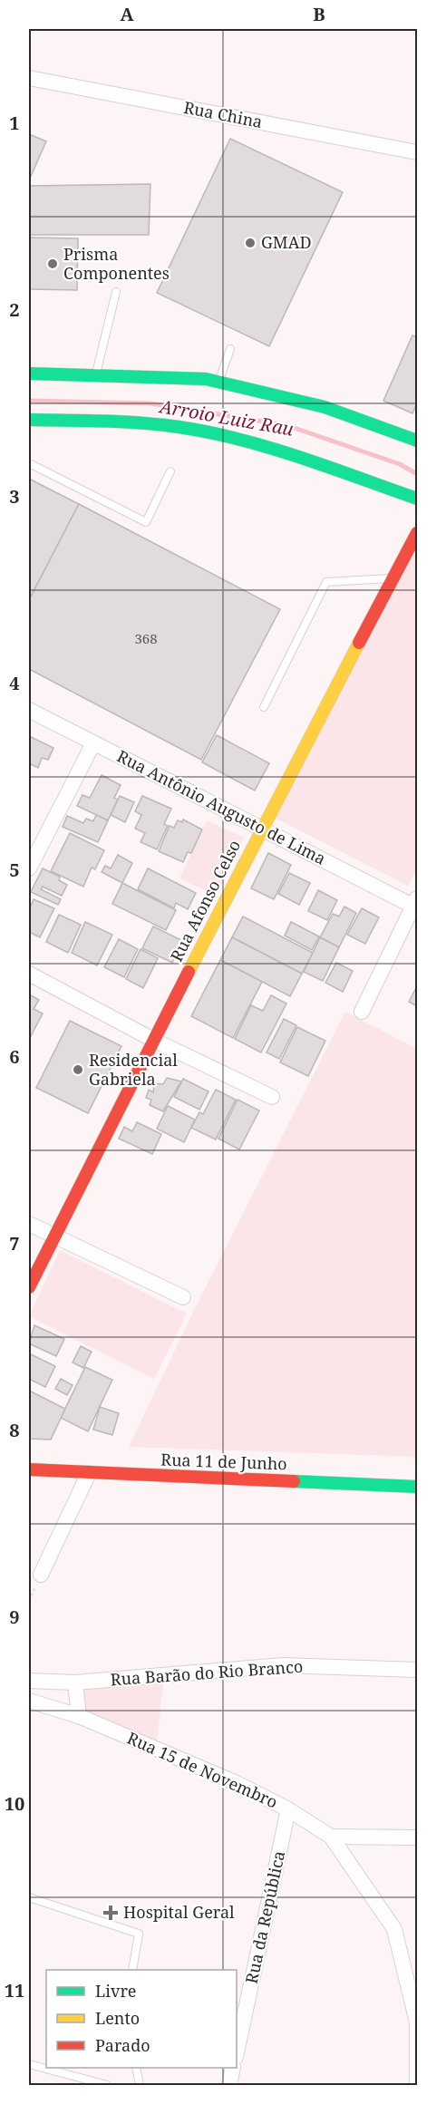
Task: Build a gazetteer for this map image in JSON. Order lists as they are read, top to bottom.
{
  "streets": {
    "street": [
      "Rua China",
      "Rua Antônio Augusto de Lima",
      "Rua Afonso Celso",
      "Rua 11 de Junho",
      "Rua Barão do Rio Branco",
      "Rua 15 de Novembro",
      "Rua da República"
    ]
  },
  "crossings": [
    ["Rua Antônio Augusto de Lima", "Rua Afonso Celso"],
    ["Rua 15 de Novembro", "Rua da República"]
  ],
  "water": ["Arroio Luiz Rau"],
  "places": {
    "other": ["GMAD", "Prisma Componentes", "Residencial Gabriela"],
    "health": ["Hospital Geral"]
  },
  "house_numbers": ["368"],
  "legend": ["Livre", "Lento", "Parado"],
  "grid": {
    "columns": ["A", "B"],
    "rows": [
      "1",
      "2",
      "3",
      "4",
      "5",
      "6",
      "7",
      "8",
      "9",
      "10",
      "11"
    ]
  }
}
